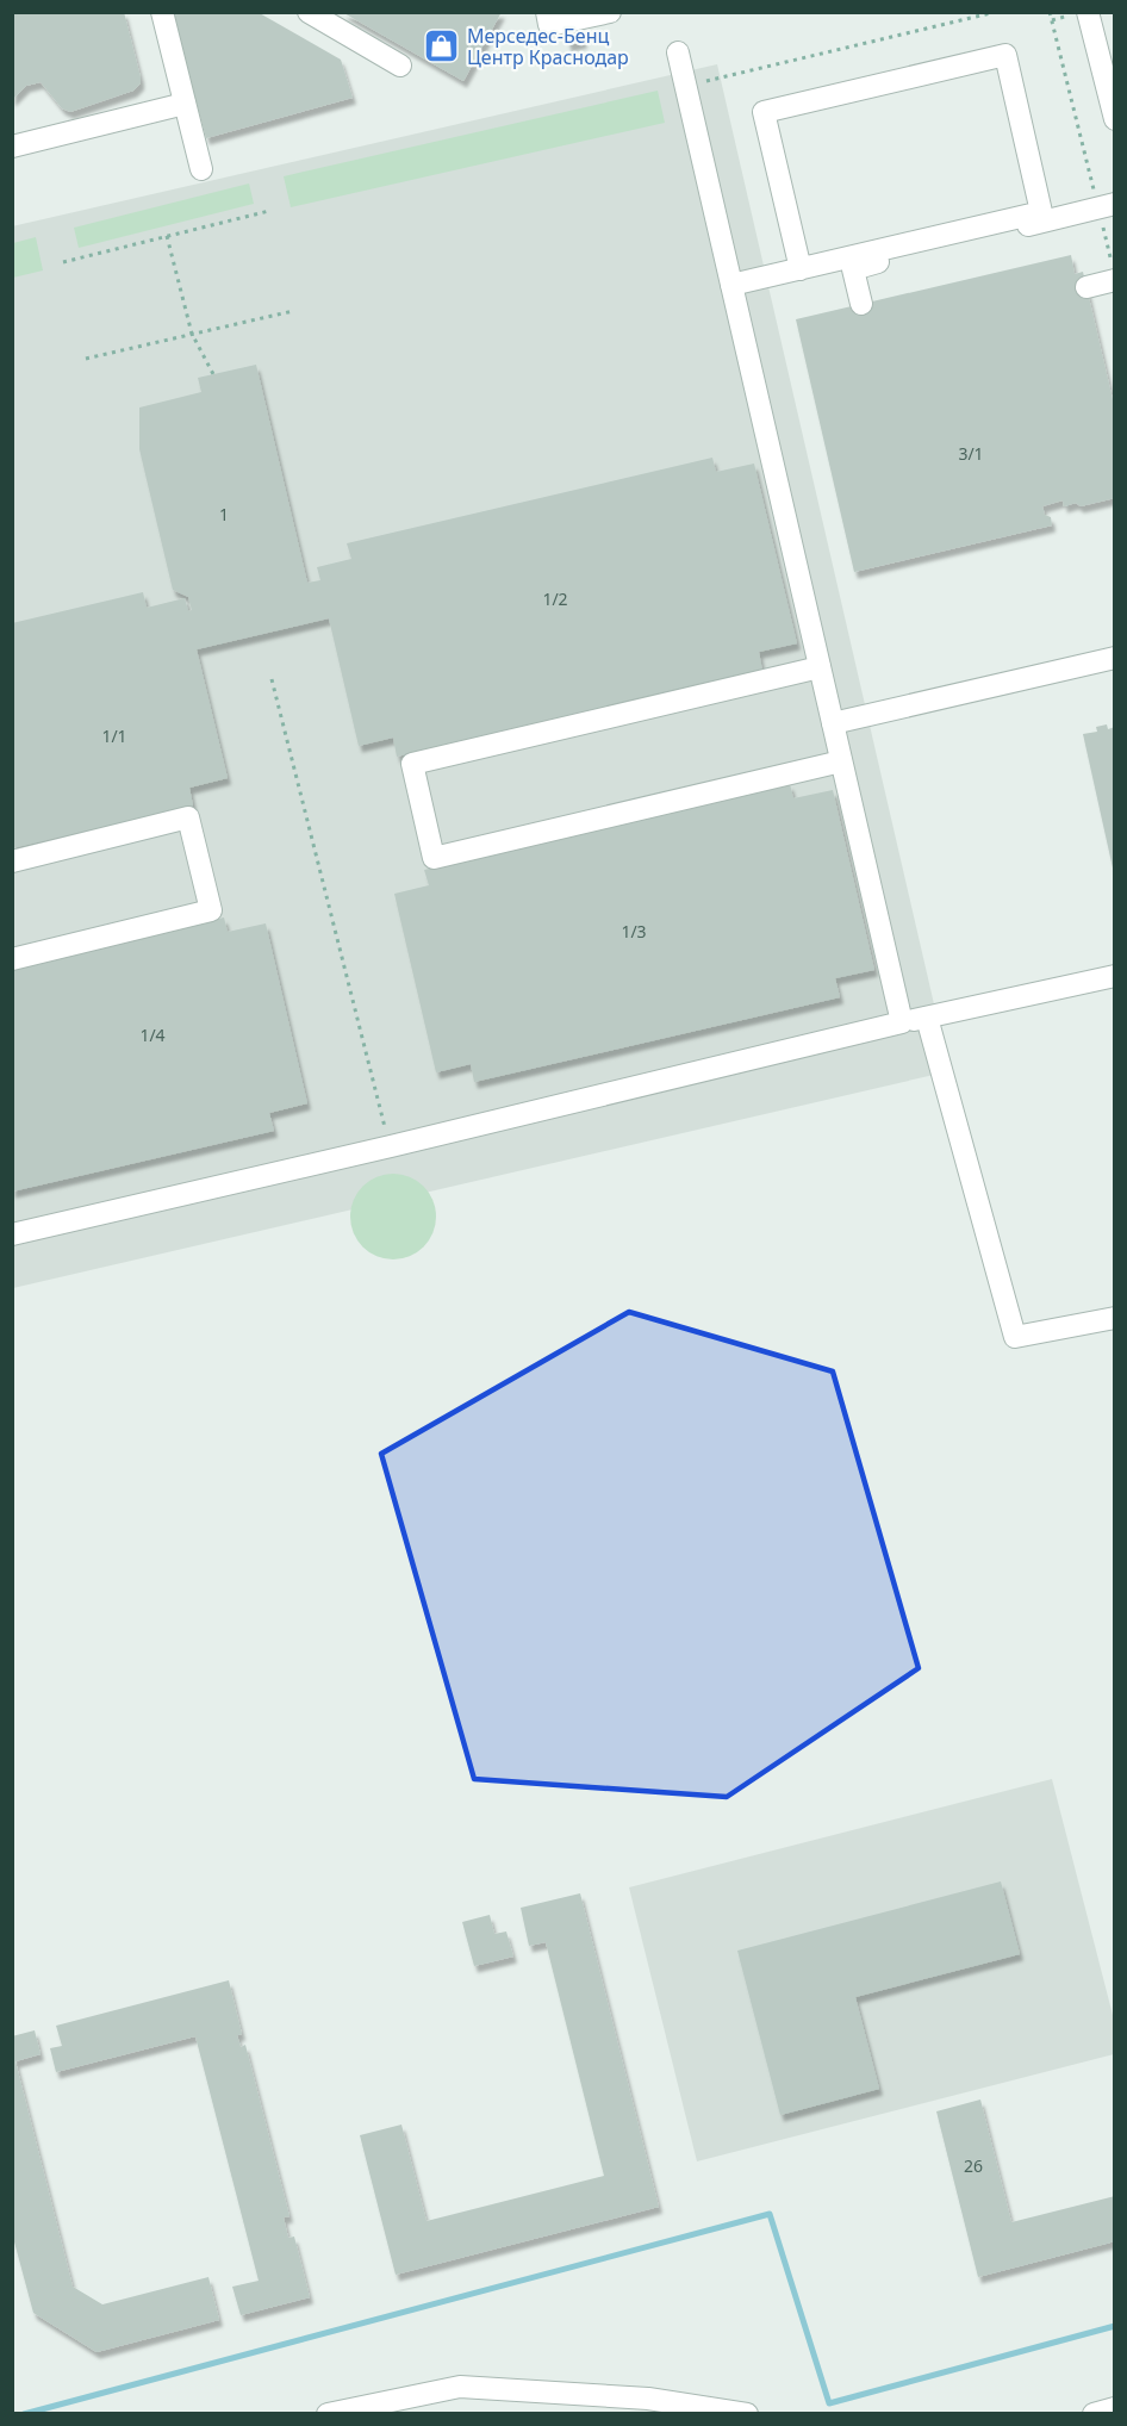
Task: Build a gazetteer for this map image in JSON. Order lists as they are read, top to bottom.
{
  "places": {
    "shop": ["Мерседес-Бенц Центр Краснодар"]
  },
  "house_numbers": [
    "3/1",
    "1",
    "1/2",
    "1/1",
    "1/3",
    "1/4",
    "26"
  ]
}
